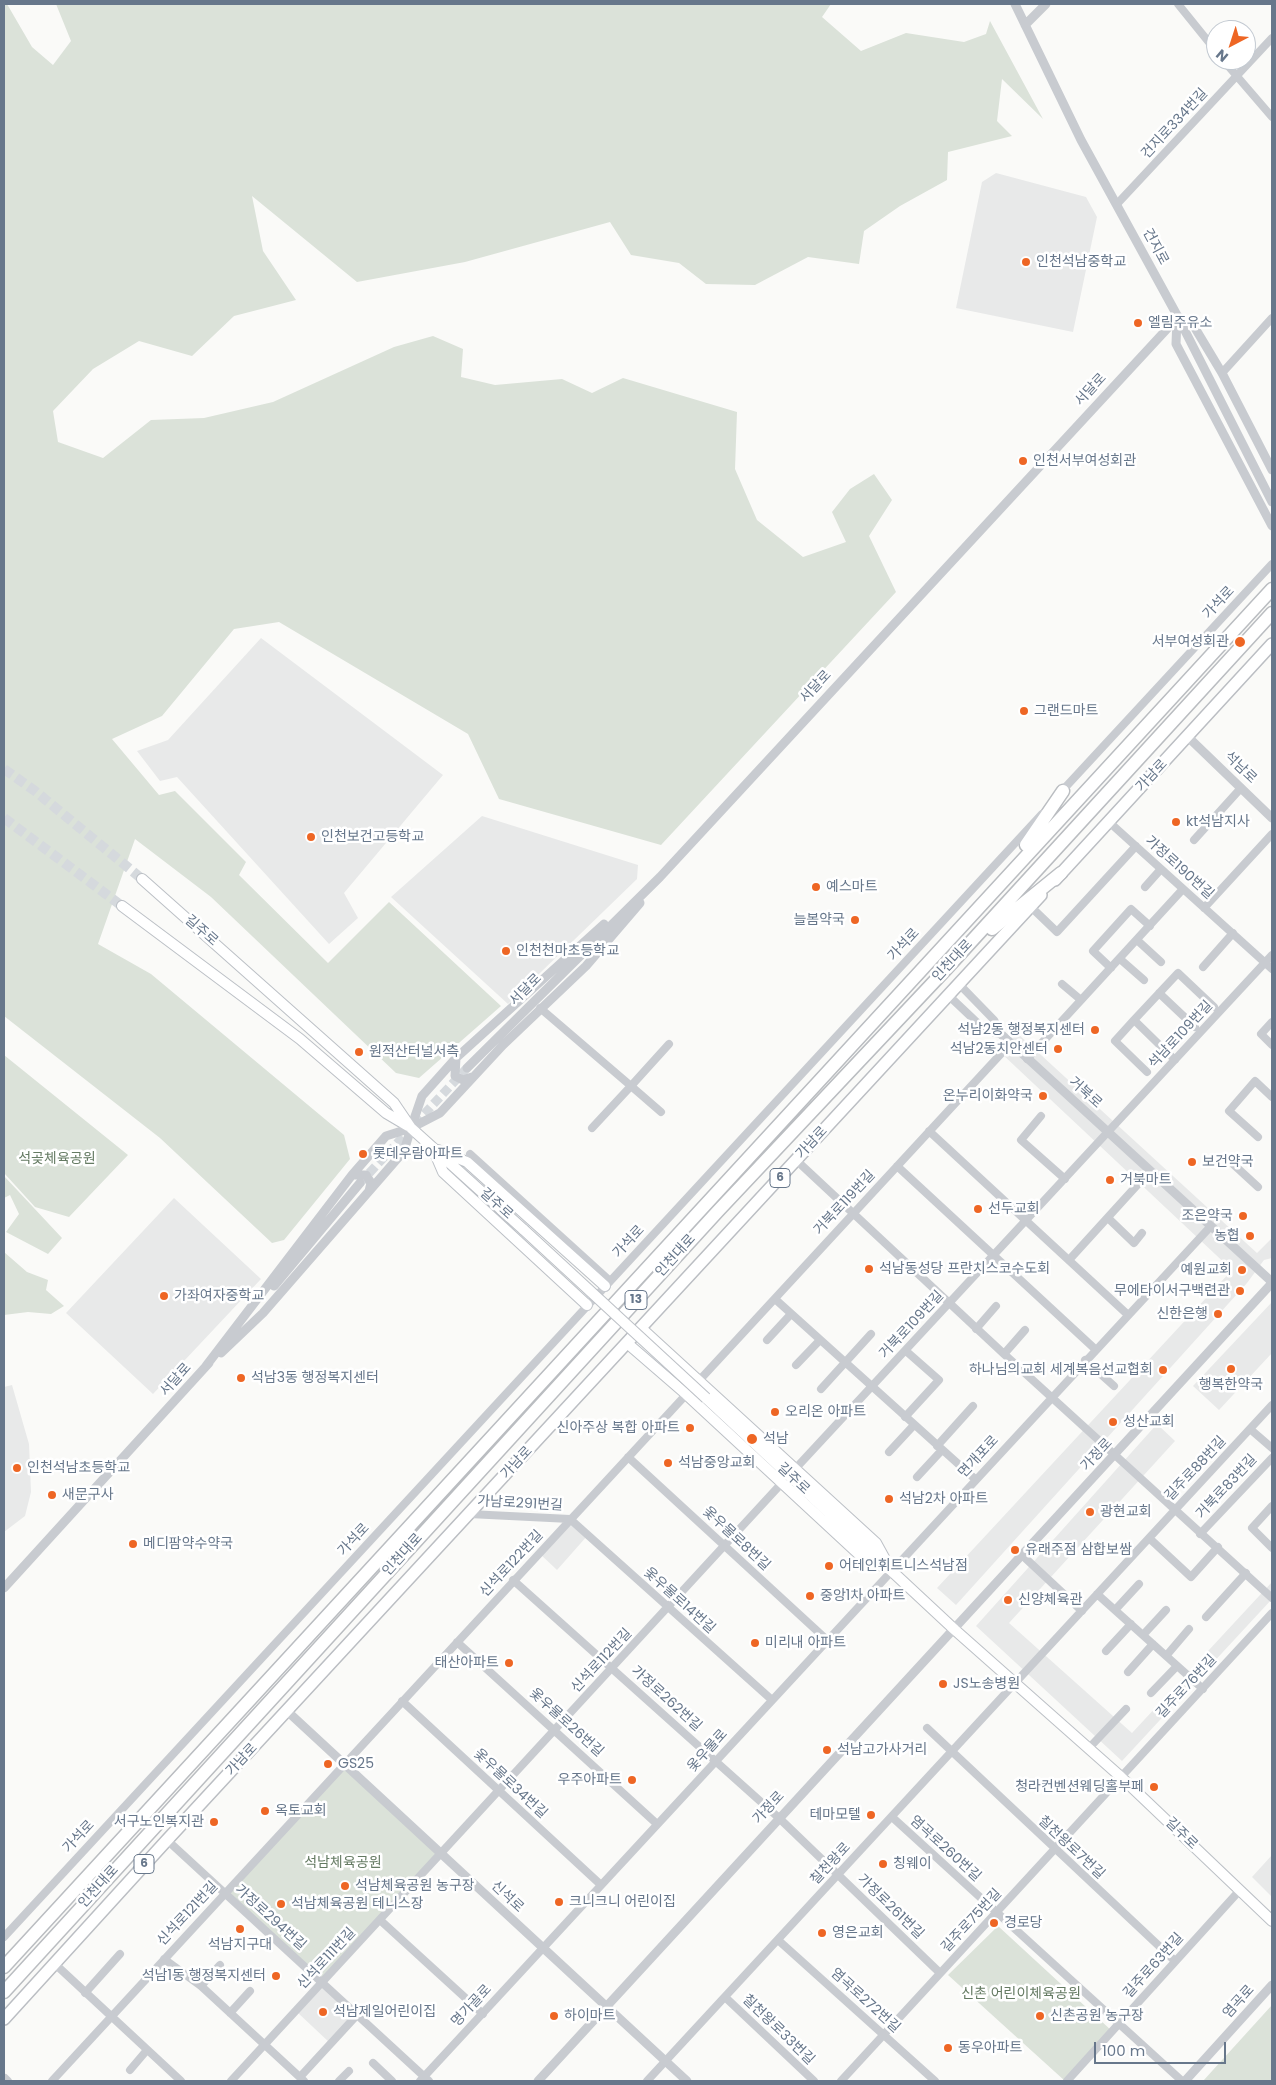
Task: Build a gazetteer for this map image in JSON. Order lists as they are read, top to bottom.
{
  "streets": {
    "highway": ["인천대로", "13"],
    "main road": ["가남로", "길주로", "6"],
    "street": [
      "건지로334번길",
      "건지로",
      "서달로",
      "가석로",
      "석남로",
      "가정로190번길",
      "석남로109번길",
      "거북로",
      "거북로119번길",
      "거북로109번길",
      "가정로",
      "면개포로",
      "길주로88번길",
      "거북로83번길",
      "가남로291번길",
      "옻우물로8번길",
      "신석로122번길",
      "옻우물로14번길",
      "신석로112번길",
      "길주로76번길",
      "가정로262번길",
      "옻우물로26번길",
      "옻우물로",
      "옻우물로34번길",
      "칠천왕로7번길",
      "염곡로260번길",
      "칠천왕로",
      "신석로",
      "가정로261번길",
      "신석로121번길",
      "가정로294번길",
      "길주로75번길",
      "신석로111번길",
      "길주로63번길",
      "염곡로272번길",
      "염곡로",
      "명가골로",
      "칠천왕로33번길"
    ]
  },
  "crossings": [
    ["건지로334번길", "건지로"],
    ["건지로", "서달로"],
    ["가석로", "길주로"],
    ["석남로", "가남로"],
    ["가남로", "가정로190번길"],
    ["가남로", "가남로291번길"],
    ["가남로", "신석로"],
    ["가남로", "가정로294번길"],
    ["가정로190번길", "석남로109번길"],
    ["길주로", "가정로"],
    ["길주로", "면개포로"],
    ["길주로", "길주로88번길"],
    ["길주로", "길주로76번길"],
    ["길주로", "옻우물로"],
    ["길주로", "칠천왕로"],
    ["길주로", "길주로75번길"],
    ["길주로", "길주로63번길"],
    ["석남로109번길", "거북로"],
    ["석남로109번길", "거북로109번길"],
    ["거북로", "거북로119번길"],
    ["거북로", "거북로109번길"],
    ["거북로", "가정로"],
    ["거북로", "면개포로"],
    ["거북로119번길", "신석로122번길"],
    ["가정로", "가정로262번길"],
    ["가정로", "신석로"],
    ["가정로", "가정로261번길"],
    ["면개포로", "옻우물로"],
    ["길주로88번길", "칠천왕로"],
    ["가남로291번길", "신석로122번길"],
    ["가남로291번길", "옻우물로14번길"],
    ["옻우물로8번길", "신석로122번길"],
    ["옻우물로8번길", "신석로112번길"],
    ["옻우물로8번길", "옻우물로"],
    ["신석로122번길", "옻우물로14번길"],
    ["신석로122번길", "가정로262번길"],
    ["신석로122번길", "옻우물로26번길"],
    ["신석로122번길", "옻우물로34번길"],
    ["신석로122번길", "신석로"],
    ["신석로122번길", "신석로121번길"],
    ["옻우물로14번길", "신석로112번길"],
    ["옻우물로14번길", "옻우물로"],
    ["신석로112번길", "가정로262번길"],
    ["신석로112번길", "옻우물로26번길"],
    ["신석로112번길", "옻우물로34번길"],
    ["신석로112번길", "신석로"],
    ["신석로112번길", "신석로111번길"],
    ["길주로76번길", "길주로75번길"],
    ["가정로262번길", "옻우물로"],
    ["가정로262번길", "가정로261번길"],
    ["옻우물로26번길", "옻우물로"],
    ["옻우물로", "옻우물로34번길"],
    ["옻우물로", "신석로"],
    ["옻우물로", "명가골로"],
    ["칠천왕로7번길", "칠천왕로"],
    ["칠천왕로7번길", "길주로75번길"],
    ["칠천왕로7번길", "길주로63번길"],
    ["염곡로260번길", "칠천왕로"],
    ["염곡로260번길", "길주로75번길"],
    ["염곡로260번길", "길주로63번길"],
    ["염곡로260번길", "염곡로"],
    ["칠천왕로", "신석로"],
    ["칠천왕로", "가정로261번길"],
    ["칠천왕로", "염곡로272번길"],
    ["칠천왕로", "칠천왕로33번길"],
    ["신석로", "신석로121번길"],
    ["신석로", "신석로111번길"],
    ["신석로", "명가골로"],
    ["가정로261번길", "길주로75번길"],
    ["신석로121번길", "가정로294번길"],
    ["가정로294번길", "신석로111번길"],
    ["가정로294번길", "명가골로"],
    ["길주로75번길", "염곡로272번길"]
  ],
  "parks": ["석곶체육공원", "석남체육공원", "신촌 어린이체육공원"],
  "places": [
    "인천석남중학교",
    "엘림주유소",
    "인천서부여성회관",
    "서부여성회관",
    "그랜드마트",
    "kt석남지사",
    "인천보건고등학교",
    "예스마트",
    "늘봄약국",
    "인천천마초등학교",
    "석남2동 행정복지센터",
    "석남2동치안센터",
    "원적산터널서측",
    "온누리이화약국",
    "롯데우람아파트",
    "보건약국",
    "거북마트",
    "선두교회",
    "조은약국",
    "농협",
    "석남동성당 프란치스코수도회",
    "예원교회",
    "무에타이서구백련관",
    "가좌여자중학교",
    "신한은행",
    "행복한약국",
    "하나님의교회 세계복음선교협회",
    "석남3동 행정복지센터",
    "오리온 아파트",
    "성산교회",
    "신아주상 복합 아파트",
    "석남",
    "석남중앙교회",
    "인천석남초등학교",
    "새문구사",
    "석남2차 아파트",
    "광현교회",
    "메디팜약수약국",
    "유래주점 삼합보쌈",
    "어테인휘트니스석남점",
    "중앙1차 아파트",
    "신양체육관",
    "미리내 아파트",
    "태산아파트",
    "JS노송병원",
    "석남고가사거리",
    "GS25",
    "우주아파트",
    "청라컨벤션웨딩홀부페",
    "옥토교회",
    "테마모텔",
    "서구노인복지관",
    "칭웨이",
    "석남체육공원 농구장",
    "크니크니 어린이집",
    "석남체육공원 테니스장",
    "경로당",
    "석남지구대",
    "영은교회",
    "석남1동 행정복지센터",
    "석남제일어린이집",
    "하이마트",
    "신촌공원 농구장",
    "동우아파트"
  ],
  "scale_bar": "100 m",
  "north": "bottom left"
}
